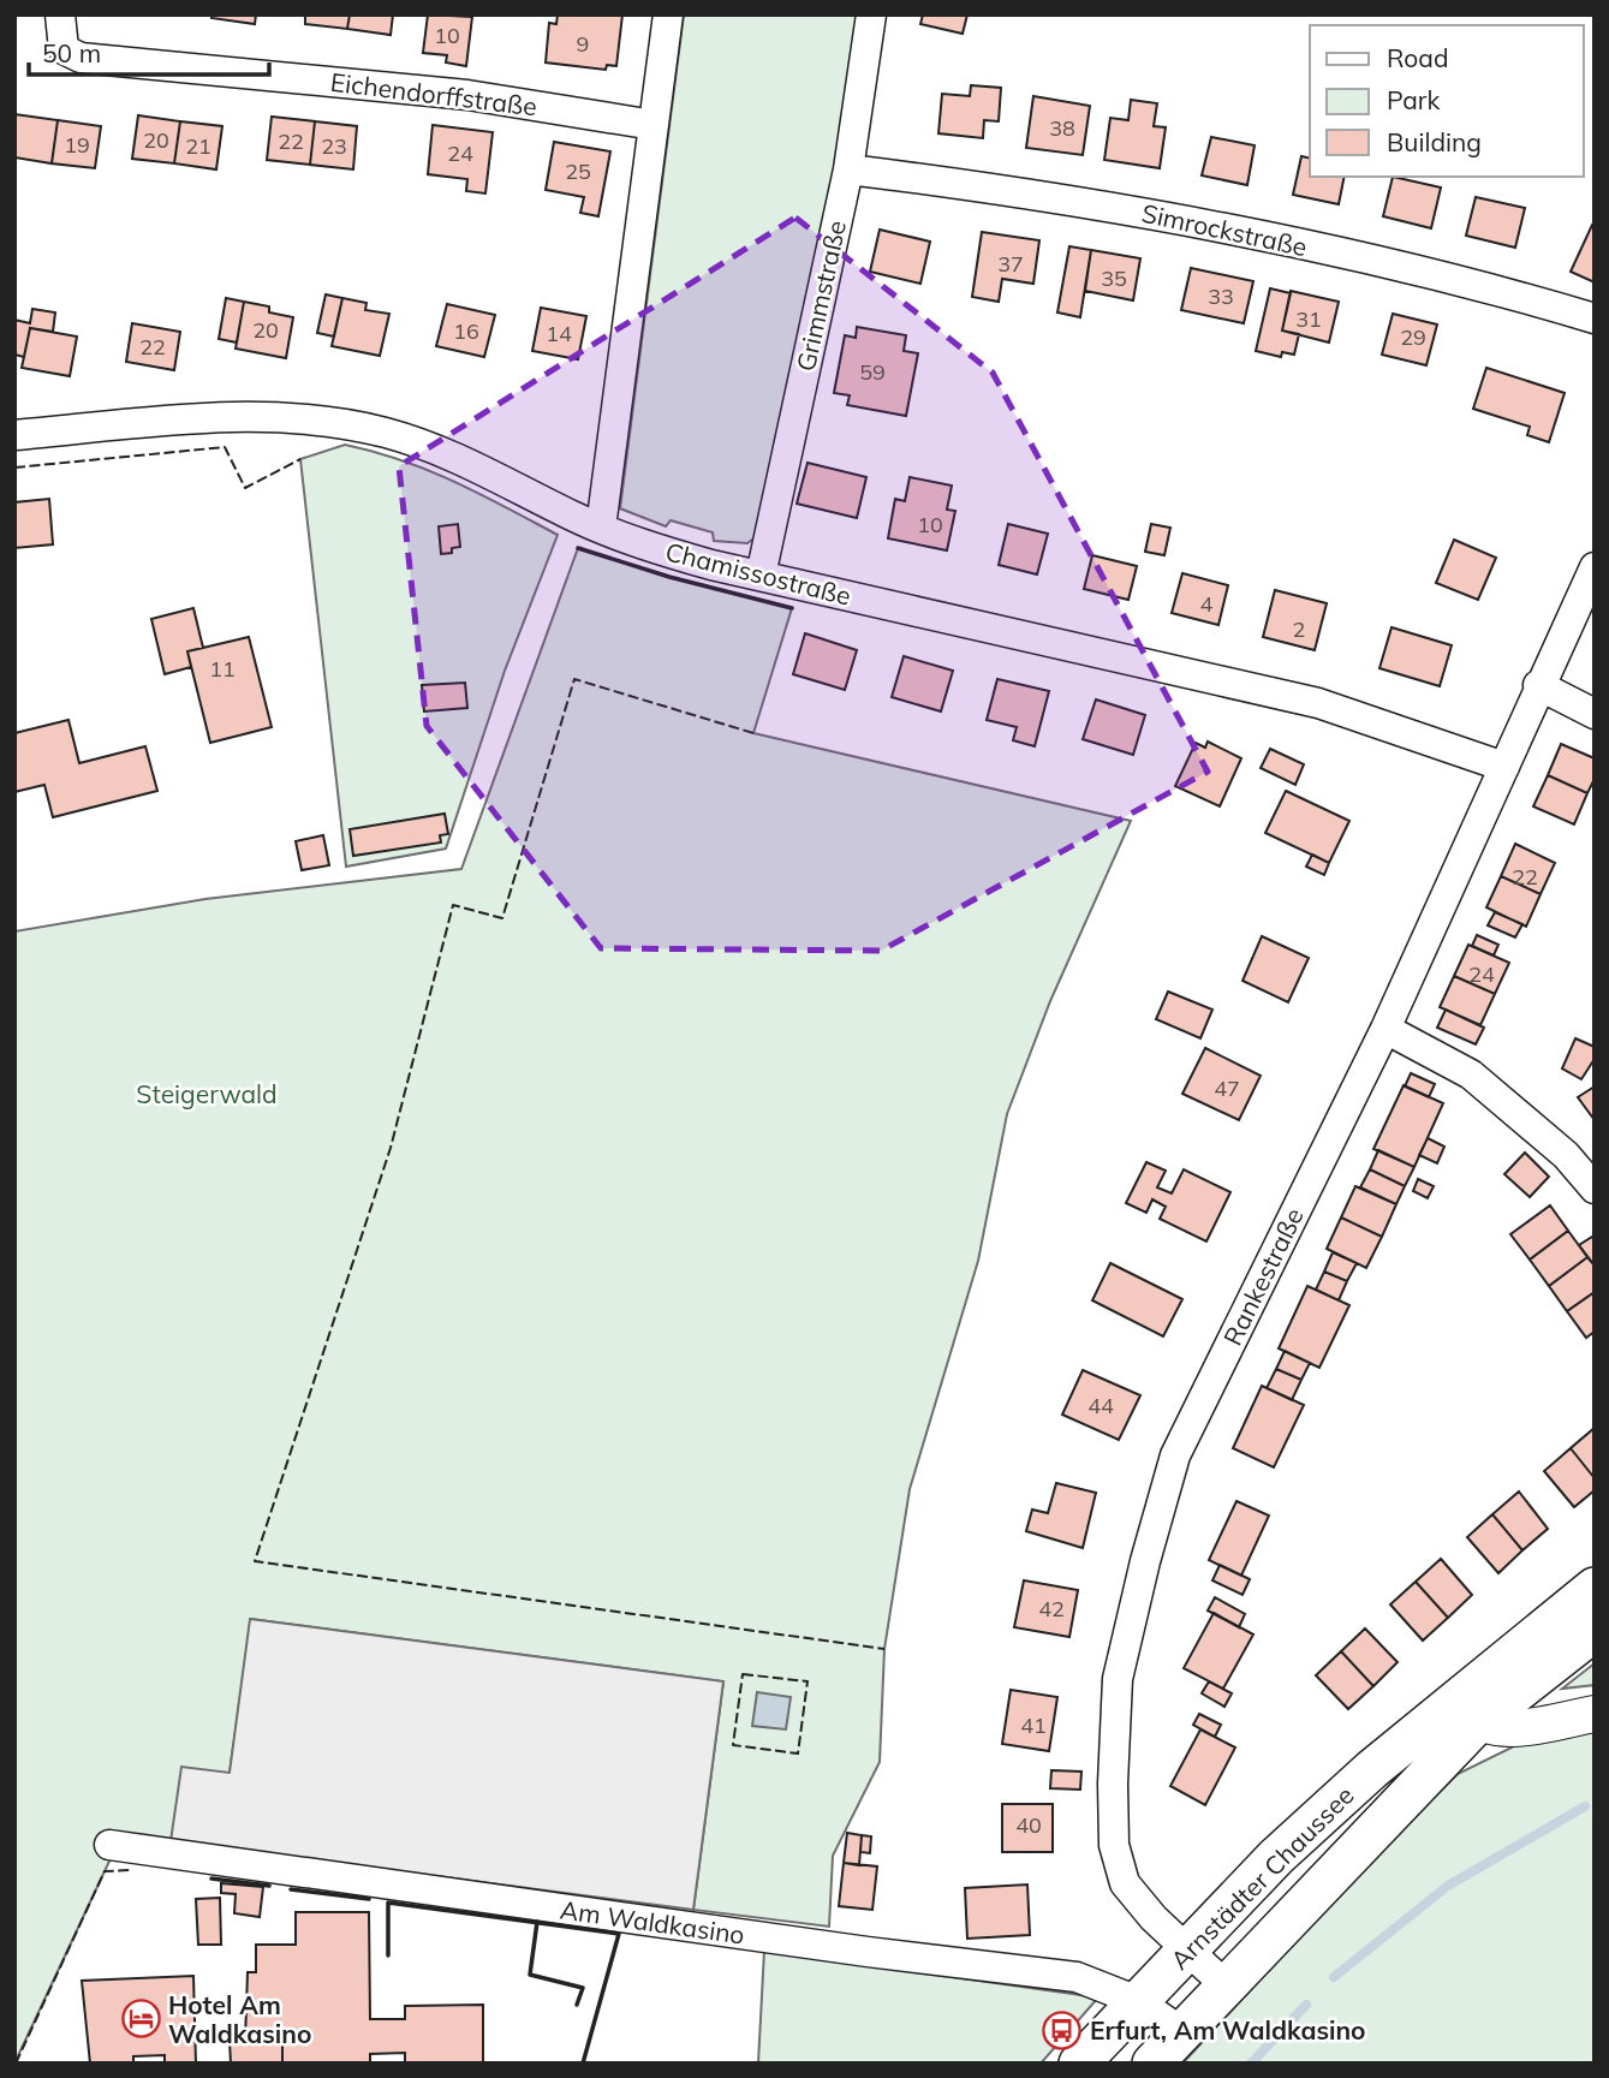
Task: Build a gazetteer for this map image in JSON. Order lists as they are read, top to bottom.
{
  "streets": {
    "main road": ["Arnstädter Chaussee"],
    "street": [
      "Eichendorffstraße",
      "Simrockstraße",
      "Grimmstraße",
      "Chamissostraße",
      "Rankestraße",
      "Am Waldkasino"
    ]
  },
  "crossings": [
    ["Simrockstraße", "Grimmstraße"],
    ["Grimmstraße", "Chamissostraße"],
    ["Chamissostraße", "Rankestraße"],
    ["Rankestraße", "Arnstädter Chaussee"],
    ["Arnstädter Chaussee", "Am Waldkasino"]
  ],
  "parks": ["Steigerwald"],
  "places": {
    "hotel": ["Hotel Am Waldkasino"],
    "bus stop": ["Erfurt, Am Waldkasino"]
  },
  "house_numbers": [
    "10",
    "9",
    "38",
    "20",
    "22",
    "19",
    "21",
    "23",
    "24",
    "25",
    "37",
    "35",
    "33",
    "31",
    "20",
    "16",
    "14",
    "29",
    "22",
    "59",
    "10",
    "4",
    "2",
    "11",
    "22",
    "24",
    "47",
    "44",
    "42",
    "41",
    "40"
  ],
  "legend": ["Road", "Park", "Building"],
  "scale_bar": "50 m"
}
